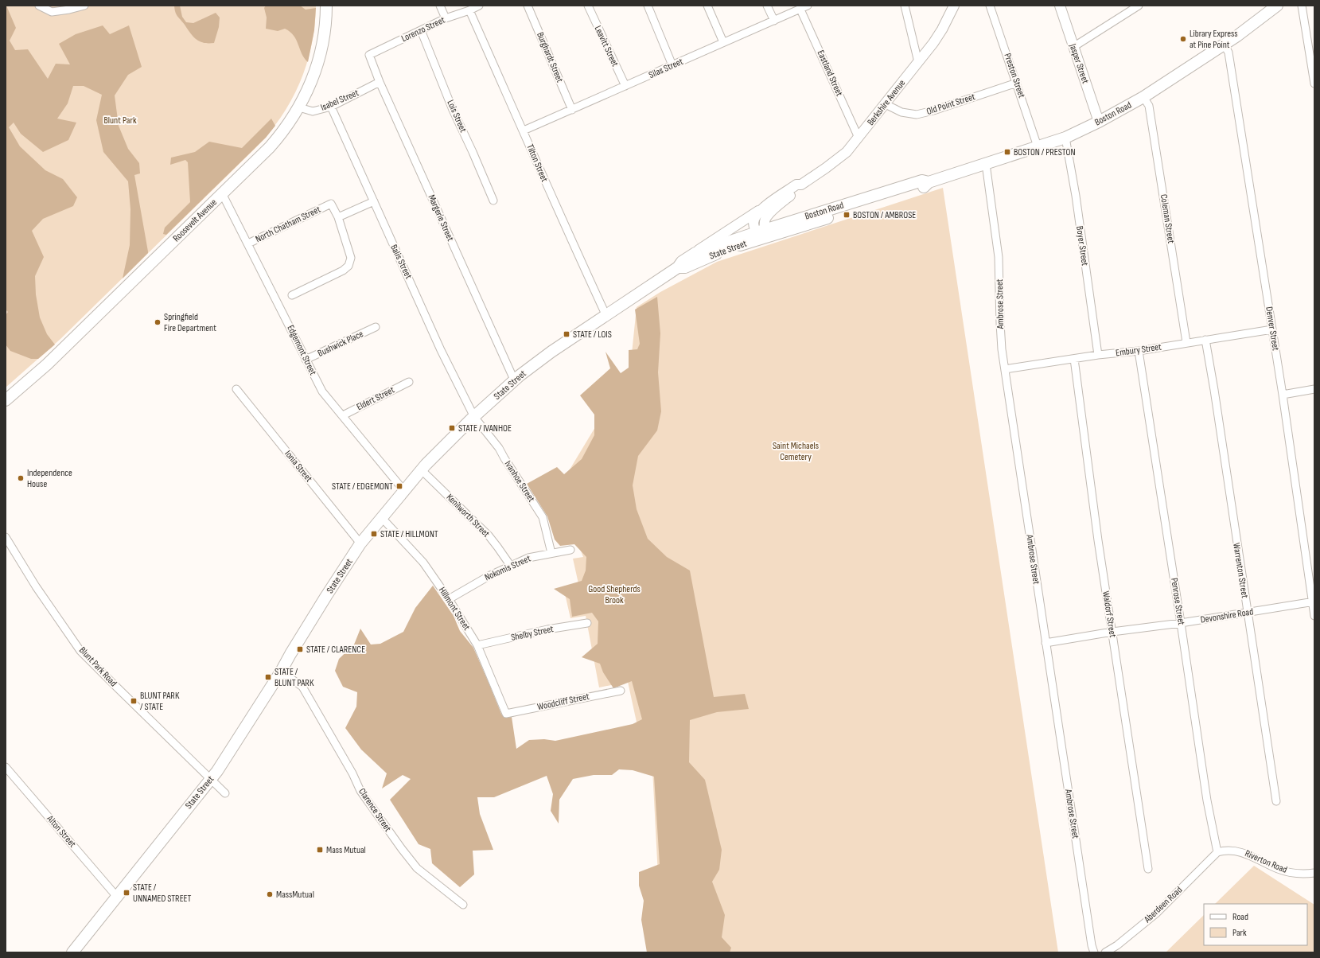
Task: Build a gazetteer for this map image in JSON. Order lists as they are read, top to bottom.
{
  "streets": {
    "main road": [
      "Jasper Street",
      "Berkshire Avenue",
      "Boston Road",
      "Roosevelt Avenue",
      "State Street"
    ],
    "street": [
      "Lorenzo Street",
      "Leavitt Street",
      "Burghardt Street",
      "Silas Street",
      "Eastland Street",
      "Preston Street",
      "Isabel Street",
      "Old Point Street",
      "Lois Street",
      "Tilton Street",
      "Margerie Street",
      "Coleman Street",
      "North Chatham Street",
      "Boyer Street",
      "Balis Street",
      "Ambrose Street",
      "Denver Street",
      "Bushwick Place",
      "Edgemont Street",
      "Embury Street",
      "Eldert Street",
      "Ionia Street",
      "Ivanhoe Street",
      "Kenilworth Street",
      "Nokomis Street",
      "Warrenton Street",
      "Penrose Street",
      "Hillmont Street",
      "Waldorf Street",
      "Devonshire Road",
      "Shelby Street",
      "Blunt Park Road",
      "Woodcliff Street",
      "Clarence Street",
      "Alton Street",
      "Riverton Road",
      "Aberdeen Road"
    ]
  },
  "crossings": [
    ["Lorenzo Street", "Lois Street"],
    ["Lorenzo Street", "Tilton Street"],
    ["Lorenzo Street", "Margerie Street"],
    ["Leavitt Street", "Silas Street"],
    ["Burghardt Street", "Silas Street"],
    ["Jasper Street", "Boston Road"],
    ["Silas Street", "Eastland Street"],
    ["Silas Street", "Tilton Street"],
    ["Eastland Street", "Berkshire Avenue"],
    ["Preston Street", "Old Point Street"],
    ["Preston Street", "Boston Road"],
    ["Isabel Street", "Margerie Street"],
    ["Isabel Street", "Roosevelt Avenue"],
    ["Isabel Street", "Balis Street"],
    ["Berkshire Avenue", "Old Point Street"],
    ["Berkshire Avenue", "Boston Road"],
    ["Berkshire Avenue", "State Street"],
    ["Boston Road", "Coleman Street"],
    ["Boston Road", "Boyer Street"],
    ["Boston Road", "State Street"],
    ["Boston Road", "Ambrose Street"],
    ["Boston Road", "Denver Street"],
    ["Tilton Street", "State Street"],
    ["Margerie Street", "State Street"],
    ["Coleman Street", "Embury Street"],
    ["Roosevelt Avenue", "Edgemont Street"],
    ["North Chatham Street", "Edgemont Street"],
    ["Boyer Street", "Embury Street"],
    ["State Street", "Balis Street"],
    ["State Street", "Edgemont Street"],
    ["State Street", "Ionia Street"],
    ["State Street", "Ivanhoe Street"],
    ["State Street", "Kenilworth Street"],
    ["State Street", "Hillmont Street"],
    ["State Street", "Blunt Park Road"],
    ["State Street", "Clarence Street"],
    ["State Street", "Alton Street"],
    ["Balis Street", "Ivanhoe Street"],
    ["Ambrose Street", "Embury Street"],
    ["Ambrose Street", "Devonshire Road"],
    ["Denver Street", "Embury Street"],
    ["Denver Street", "Devonshire Road"],
    ["Bushwick Place", "Edgemont Street"],
    ["Edgemont Street", "Eldert Street"],
    ["Embury Street", "Warrenton Street"],
    ["Embury Street", "Penrose Street"],
    ["Embury Street", "Waldorf Street"],
    ["Ivanhoe Street", "Nokomis Street"],
    ["Kenilworth Street", "Nokomis Street"],
    ["Nokomis Street", "Hillmont Street"],
    ["Warrenton Street", "Devonshire Road"],
    ["Penrose Street", "Devonshire Road"],
    ["Penrose Street", "Riverton Road"],
    ["Penrose Street", "Aberdeen Road"],
    ["Hillmont Street", "Shelby Street"],
    ["Hillmont Street", "Woodcliff Street"],
    ["Waldorf Street", "Devonshire Road"],
    ["Riverton Road", "Aberdeen Road"]
  ],
  "parks": ["Blunt Park", "Saint Michaels Cemetery", "Good Shepherds Brook"],
  "places": {
    "other": [
      "Library Express at Pine Point",
      "Springfield Fire Department",
      "Independence House",
      "MassMutual"
    ],
    "transit": [
      "BOSTON / PRESTON",
      "BOSTON / AMBROSE",
      "STATE / LOIS",
      "STATE / IVANHOE",
      "STATE / EDGEMONT",
      "STATE / HILLMONT",
      "STATE / CLARENCE",
      "STATE / BLUNT PARK",
      "BLUNT PARK / STATE",
      "Mass Mutual",
      "STATE / UNNAMED STREET"
    ]
  },
  "legend": ["Road", "Park"]
}
